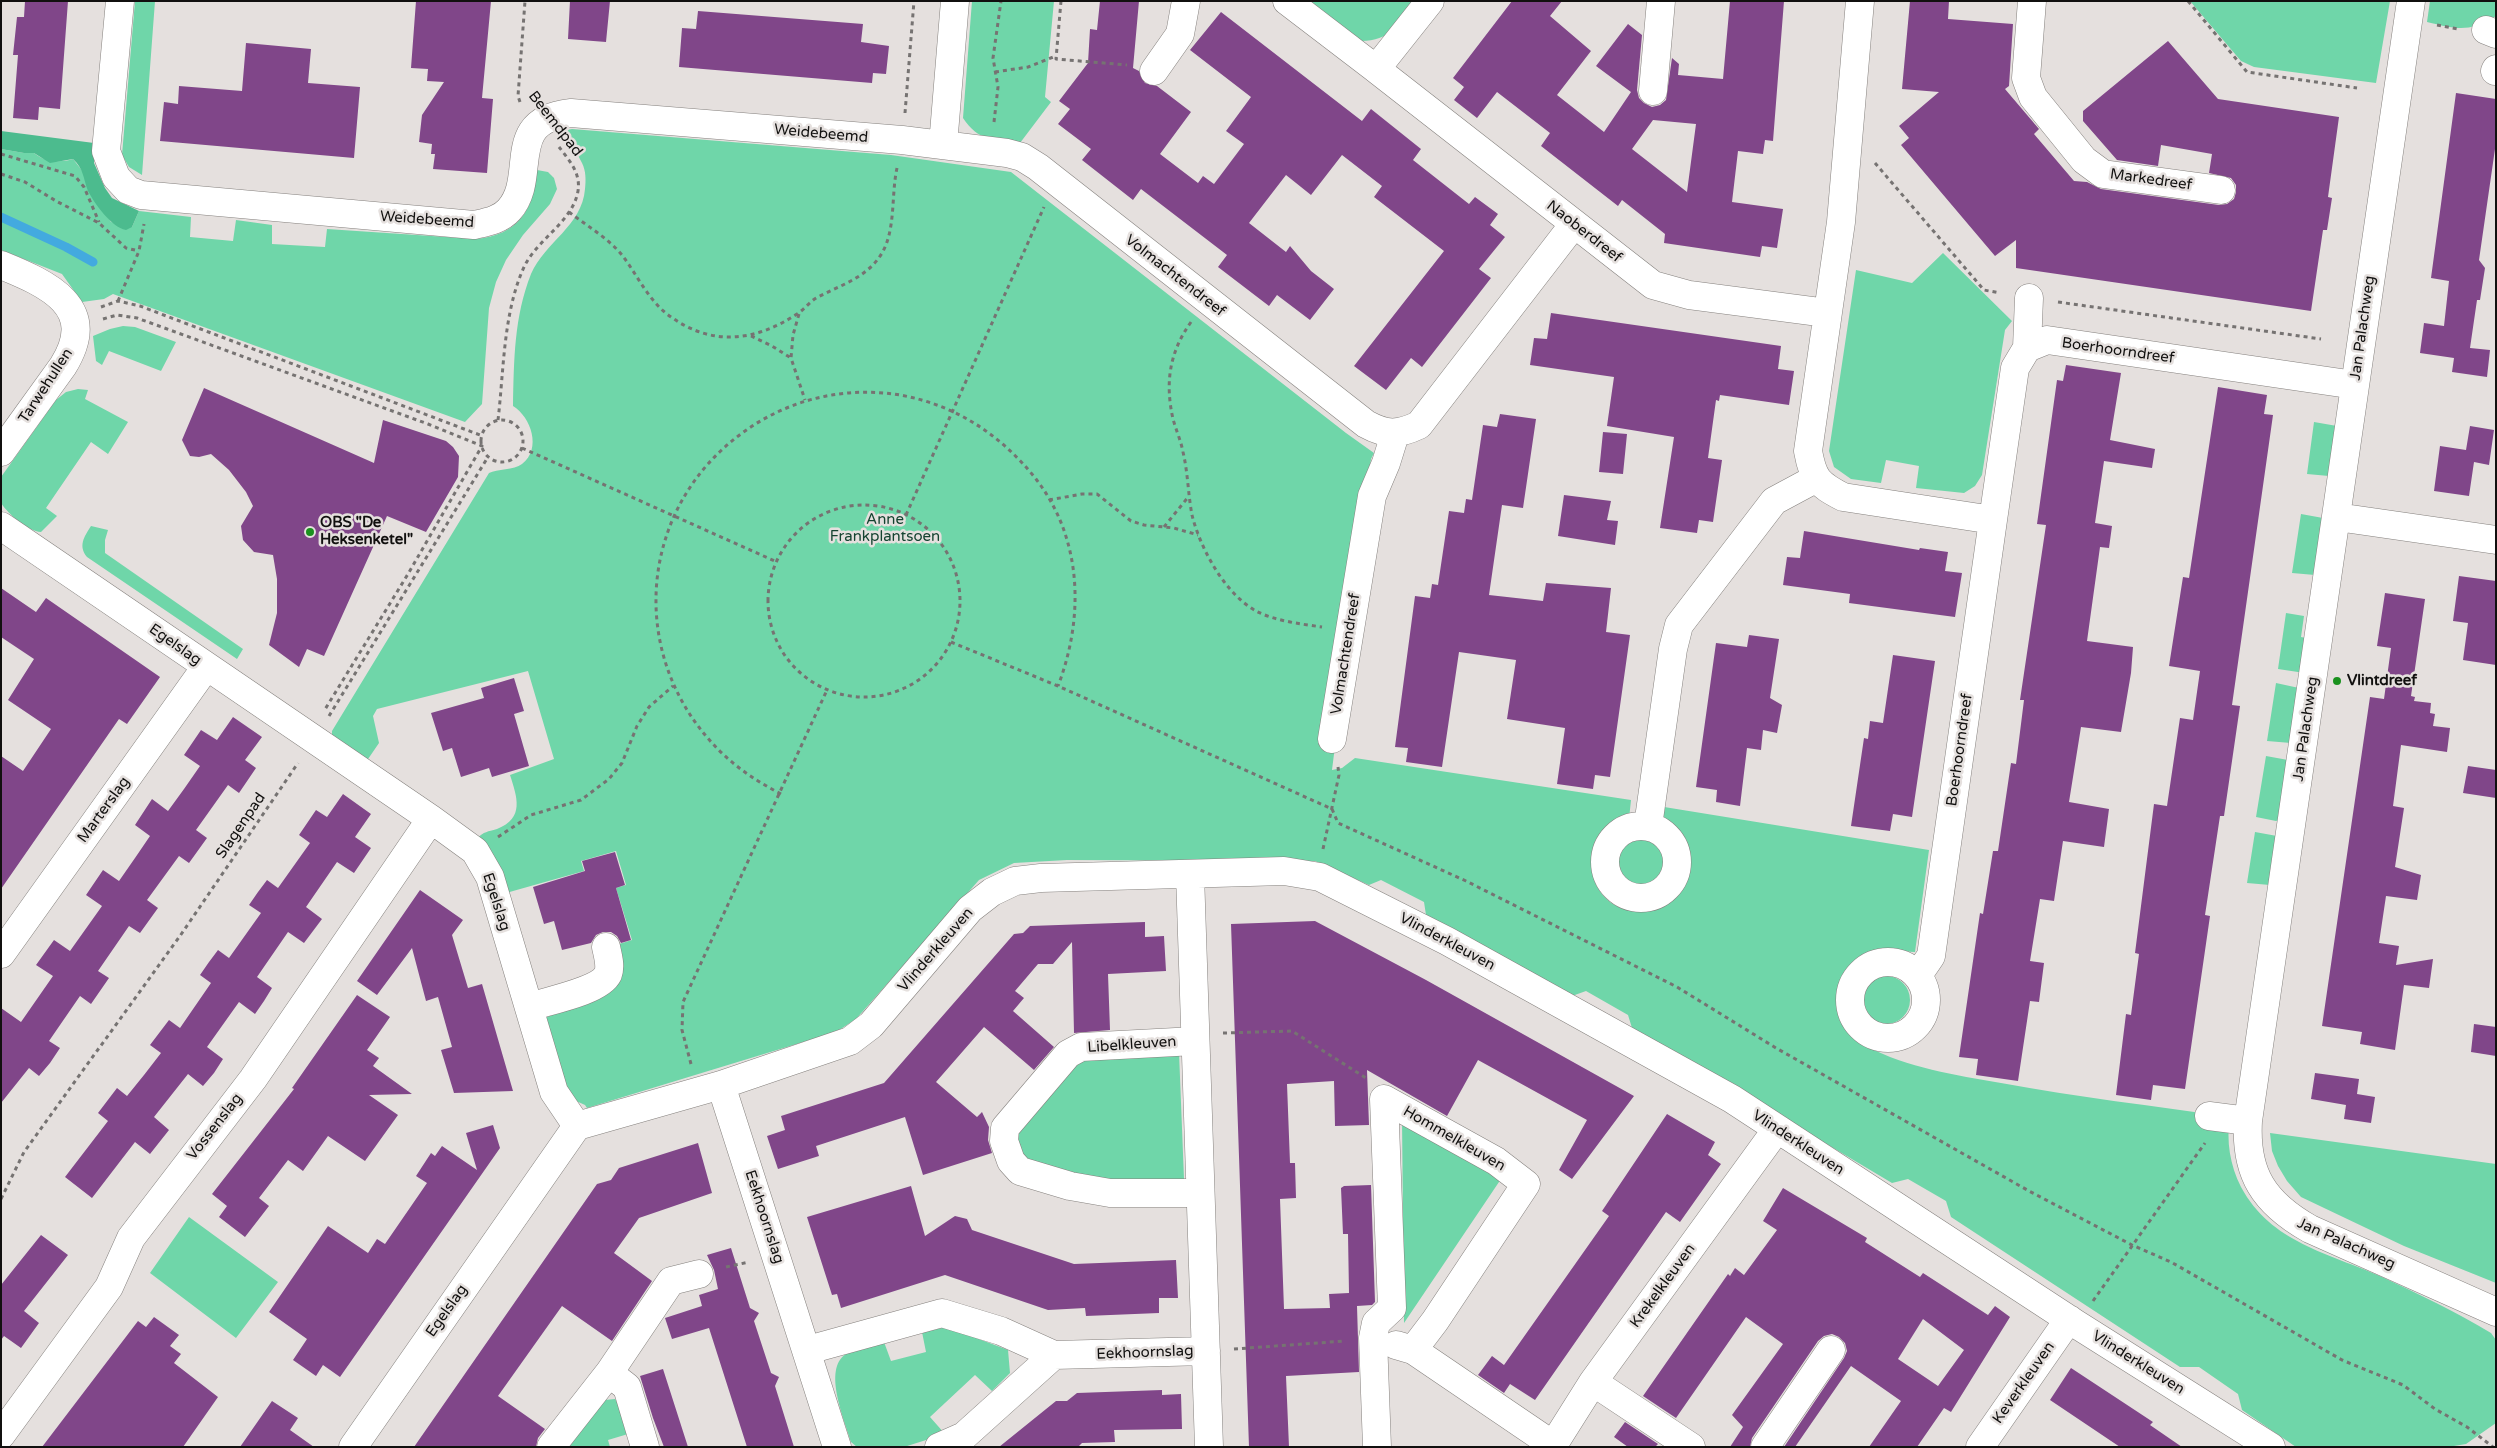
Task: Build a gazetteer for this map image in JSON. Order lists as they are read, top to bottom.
{
  "streets": {
    "street": [
      "Weidebeemd",
      "Markedreef",
      "Naoberdreef",
      "Volmachtendreef",
      "Jan Palachweg",
      "Boerhoorndreef",
      "Tarwehullen",
      "Egelslag",
      "Marterslag",
      "Vlinderkleuven",
      "Libelkleuven",
      "Vossenslag",
      "Hommelkleuven",
      "Eekhoornslag",
      "Krekelkleuven",
      "Keverkleuven"
    ],
    "path": ["Beemdpad", "Slagenpad"]
  },
  "crossings": [
    ["Beemdpad", "Weidebeemd"],
    ["Beemdpad", "Slagenpad"],
    ["Weidebeemd", "Volmachtendreef"],
    ["Jan Palachweg", "Boerhoorndreef"],
    ["Egelslag", "Marterslag"],
    ["Egelslag", "Slagenpad"],
    ["Egelslag", "Vlinderkleuven"],
    ["Egelslag", "Vossenslag"],
    ["Vlinderkleuven", "Libelkleuven"],
    ["Vlinderkleuven", "Eekhoornslag"],
    ["Vlinderkleuven", "Krekelkleuven"],
    ["Vlinderkleuven", "Keverkleuven"],
    ["Libelkleuven", "Eekhoornslag"],
    ["Hommelkleuven", "Krekelkleuven"]
  ],
  "parks": ["Anne Frankplantsoen"],
  "places": ["OBS \"De Heksenketel\"", "Vlintdreef"]
}
